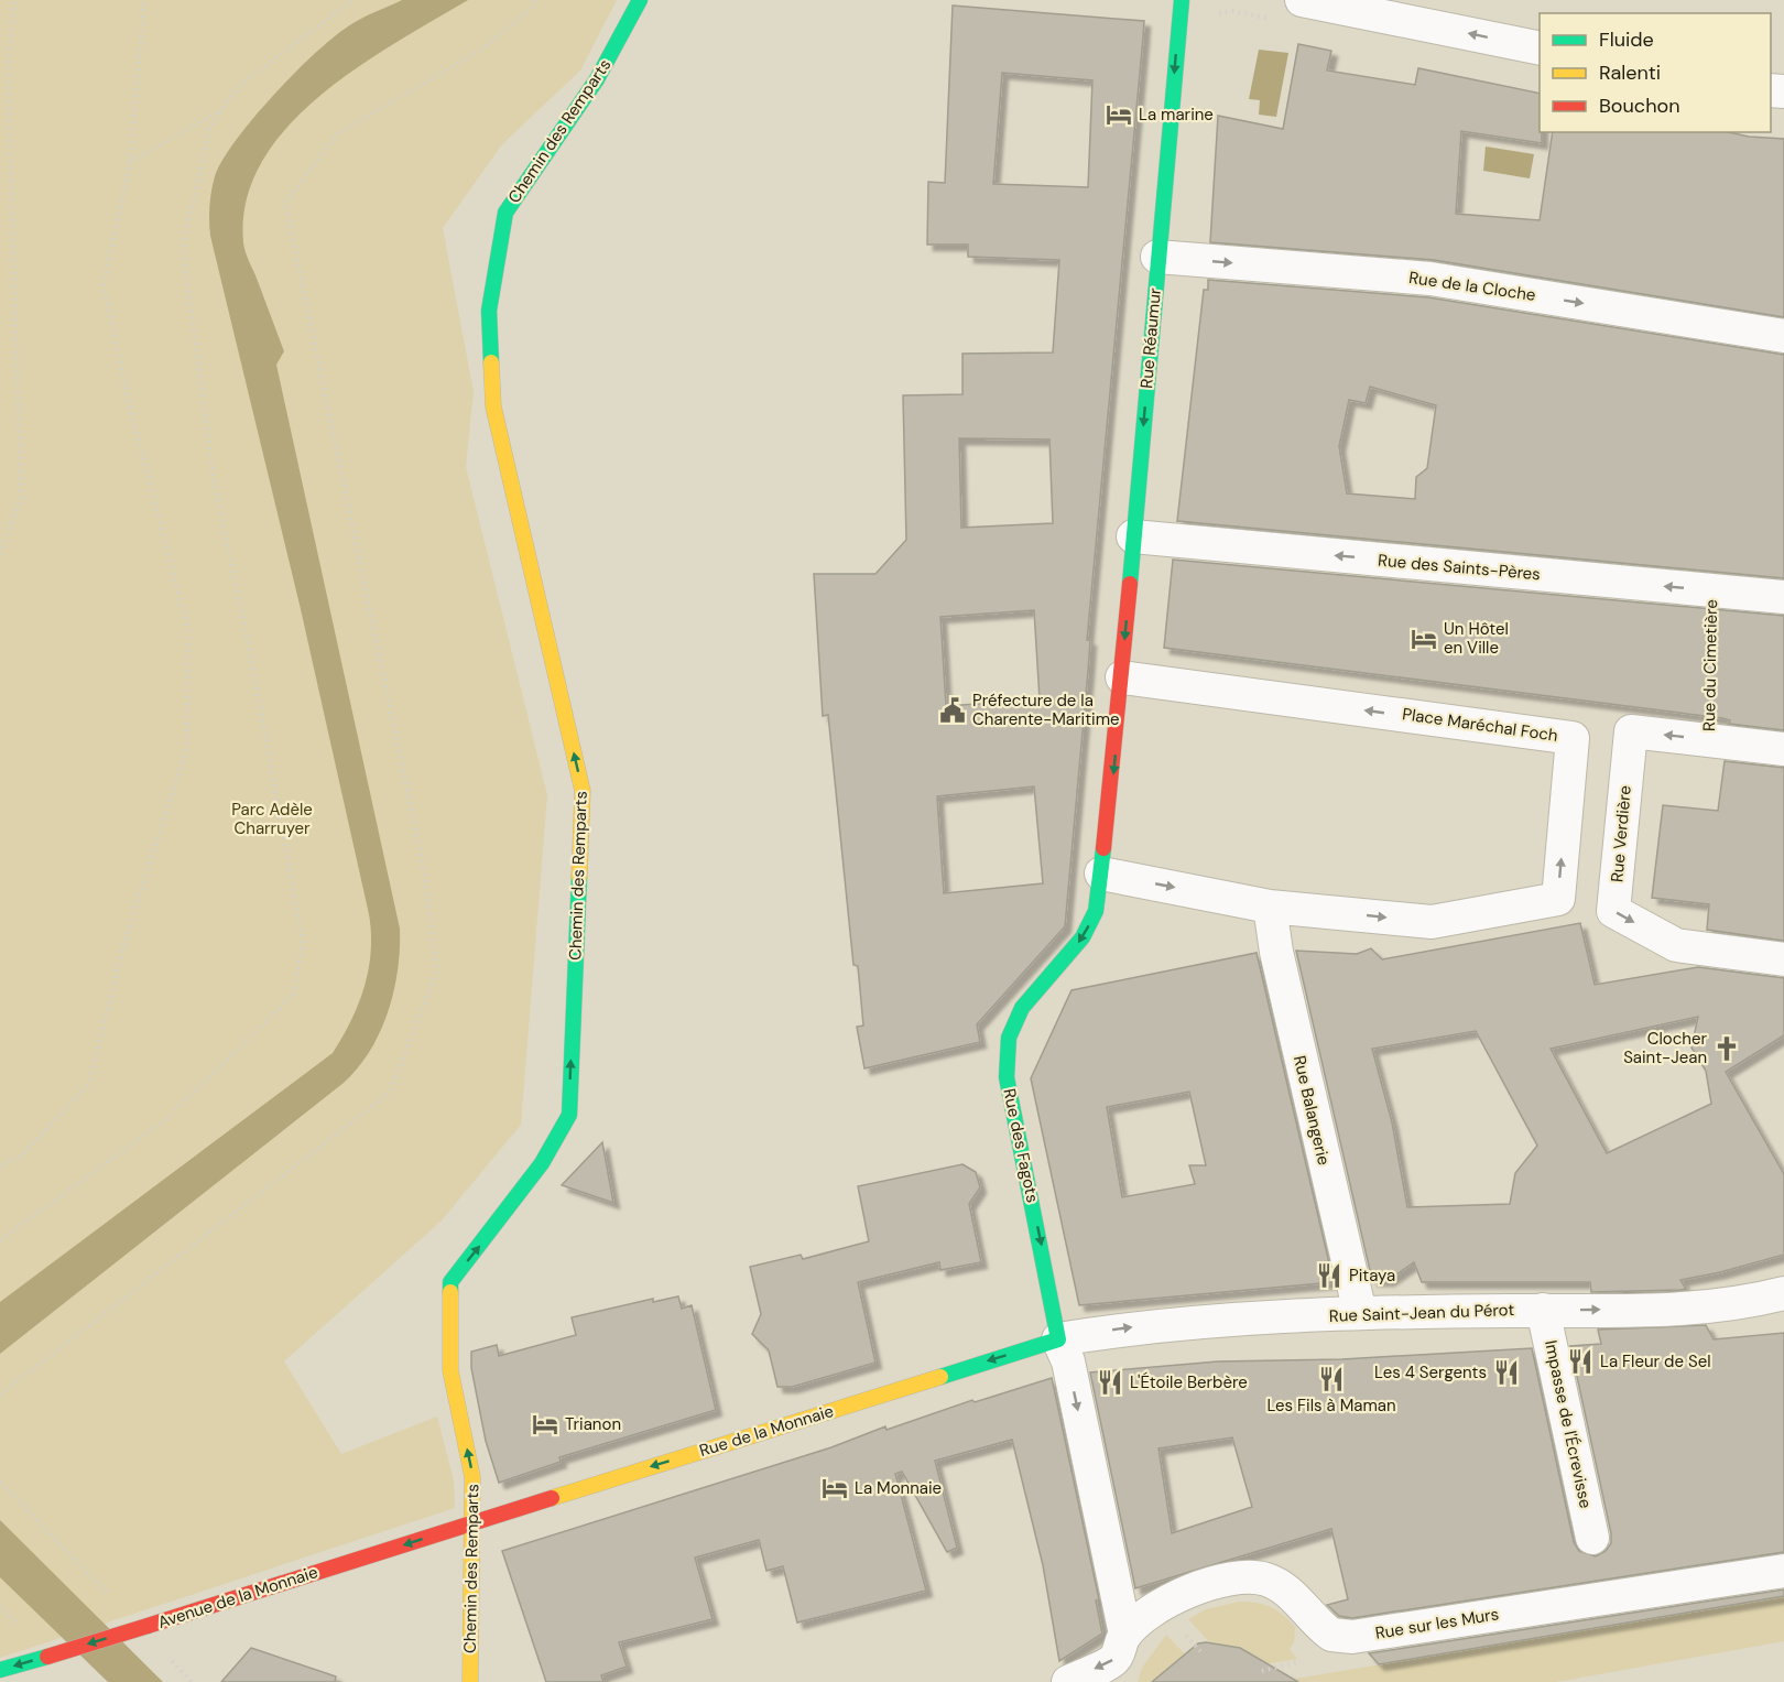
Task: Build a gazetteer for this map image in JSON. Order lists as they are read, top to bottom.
{
  "streets": {
    "street": [
      "Chemin des Remparts",
      "Rue de la Cloche",
      "Rue Réaumur",
      "Rue des Saints-Pères",
      "Place Maréchal Foch",
      "Rue Verdière",
      "Rue Balangerie",
      "Rue des Fagots",
      "Rue Saint-Jean du Pérot",
      "Impasse de l'Écrevisse",
      "Rue de la Monnaie",
      "Avenue de la Monnaie",
      "Rue sur les Murs"
    ],
    "path": ["Rue du Cimetière"]
  },
  "crossings": [
    ["Chemin des Remparts", "Rue de la Monnaie"],
    ["Chemin des Remparts", "Avenue de la Monnaie"],
    ["Rue de la Cloche", "Rue Réaumur"],
    ["Rue Réaumur", "Rue des Saints-Pères"],
    ["Rue Réaumur", "Place Maréchal Foch"],
    ["Rue Réaumur", "Rue des Fagots"],
    ["Rue des Saints-Pères", "Rue du Cimetière"],
    ["Rue du Cimetière", "Rue Verdière"],
    ["Place Maréchal Foch", "Rue Balangerie"],
    ["Place Maréchal Foch", "Rue des Fagots"],
    ["Rue Balangerie", "Rue Saint-Jean du Pérot"],
    ["Rue des Fagots", "Rue Saint-Jean du Pérot"],
    ["Rue des Fagots", "Rue de la Monnaie"],
    ["Rue des Fagots", "Rue sur les Murs"],
    ["Rue Saint-Jean du Pérot", "Impasse de l'Écrevisse"],
    ["Rue Saint-Jean du Pérot", "Rue de la Monnaie"],
    ["Rue de la Monnaie", "Avenue de la Monnaie"]
  ],
  "one_way": [
    "Chemin des Remparts",
    "Rue Réaumur",
    "Rue des Saints-Pères",
    "Rue des Fagots",
    "Rue Saint-Jean du Pérot",
    "Rue de la Monnaie",
    "Avenue de la Monnaie"
  ],
  "parks": ["Parc Adèle Charruyer"],
  "places": {
    "hotel": [
      "La marine",
      "Un Hôtel en Ville",
      "Trianon",
      "La Monnaie"
    ],
    "public building": ["Préfecture de la Charente-Maritime"],
    "church": ["Clocher Saint-Jean"],
    "restaurant": [
      "Pitaya",
      "La Fleur de Sel",
      "Les 4 Sergents",
      "Les Fils à Maman",
      "L'Étoile Berbère"
    ]
  },
  "legend": ["Fluide", "Ralenti", "Bouchon"]
}
